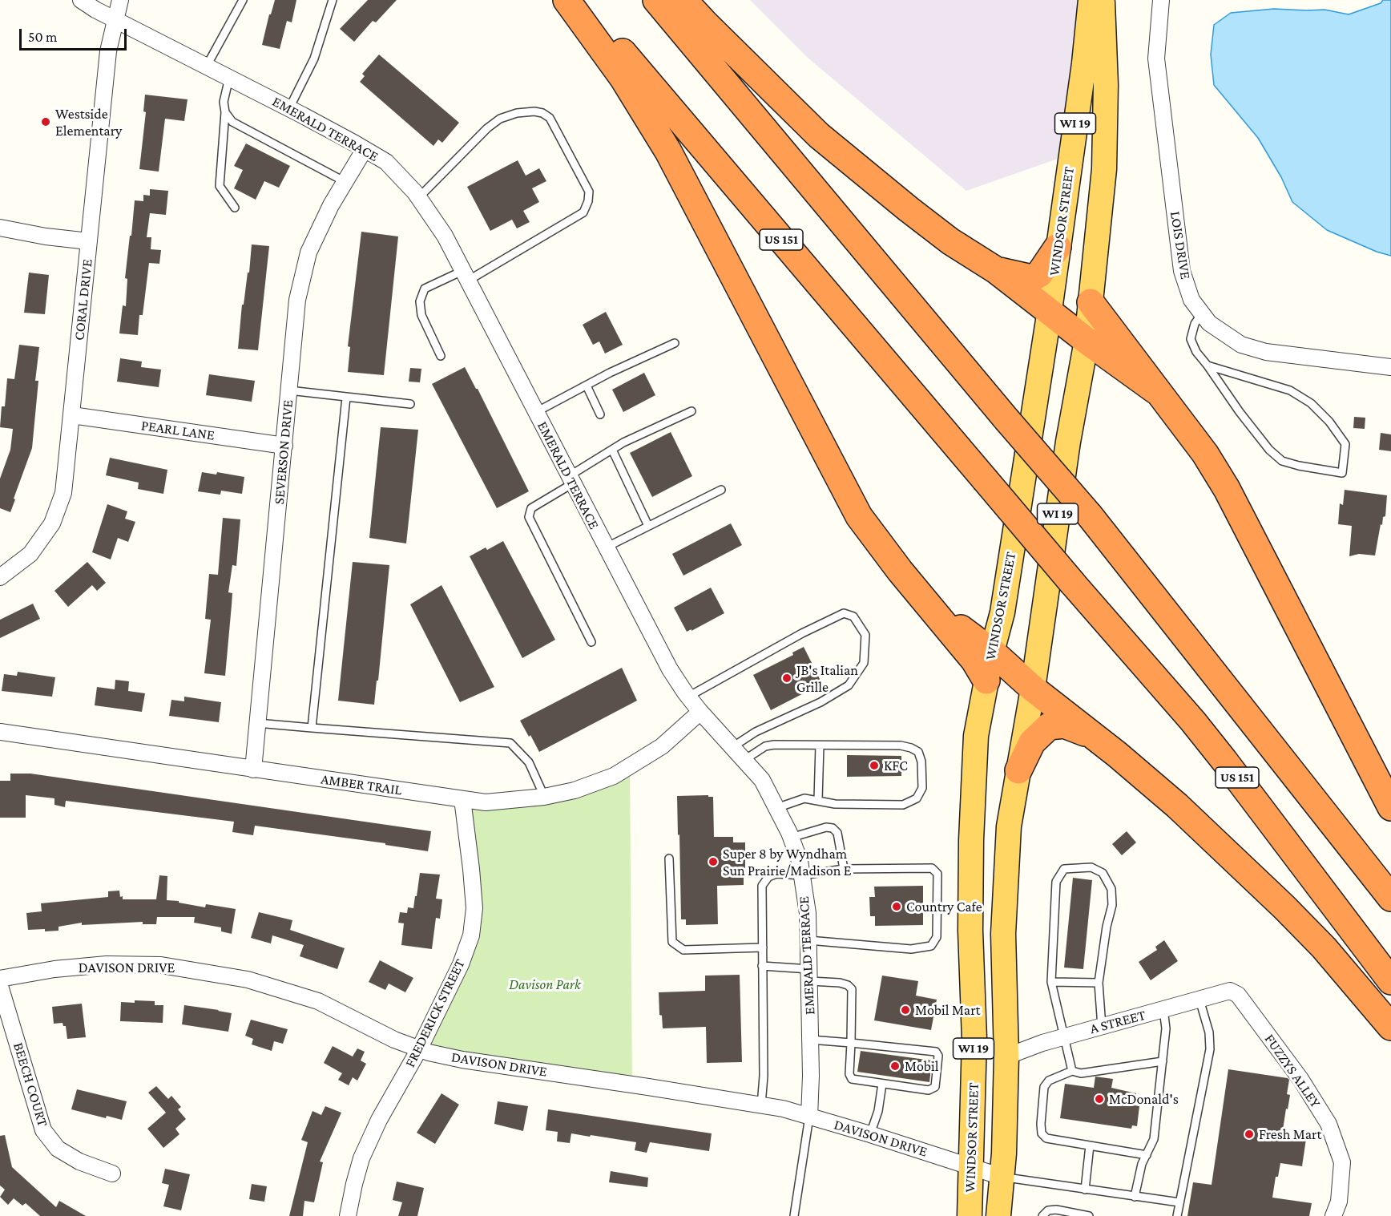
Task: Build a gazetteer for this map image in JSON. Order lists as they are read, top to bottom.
{
  "streets": {
    "highway": ["US 151"],
    "main road": ["WI 19", "WINDSOR STREET"],
    "street": [
      "EMERALD TERRACE",
      "LOIS DRIVE",
      "CORAL DRIVE",
      "PEARL LANE",
      "SEVERSON DRIVE",
      "AMBER TRAIL",
      "DAVISON DRIVE",
      "FREDERICK STREET",
      "A STREET",
      "FUZZYS ALLEY",
      "BEECH COURT"
    ]
  },
  "crossings": [
    ["WI 19", "DAVISON DRIVE"],
    ["WI 19", "A STREET"],
    ["EMERALD TERRACE", "CORAL DRIVE"],
    ["EMERALD TERRACE", "SEVERSON DRIVE"],
    ["EMERALD TERRACE", "AMBER TRAIL"],
    ["EMERALD TERRACE", "DAVISON DRIVE"],
    ["WINDSOR STREET", "DAVISON DRIVE"],
    ["CORAL DRIVE", "PEARL LANE"],
    ["PEARL LANE", "SEVERSON DRIVE"],
    ["SEVERSON DRIVE", "AMBER TRAIL"],
    ["AMBER TRAIL", "FREDERICK STREET"],
    ["DAVISON DRIVE", "FREDERICK STREET"],
    ["A STREET", "FUZZYS ALLEY"]
  ],
  "parks": ["Davison Park"],
  "places": [
    "Westside Elementary",
    "JB's Italian Grille",
    "KFC",
    "Super 8 by Wyndham Sun Prairie/Madison E",
    "Country Cafe",
    "Mobil Mart",
    "Mobil",
    "McDonald's",
    "Fresh Mart"
  ],
  "scale_bar": "50 m"
}
